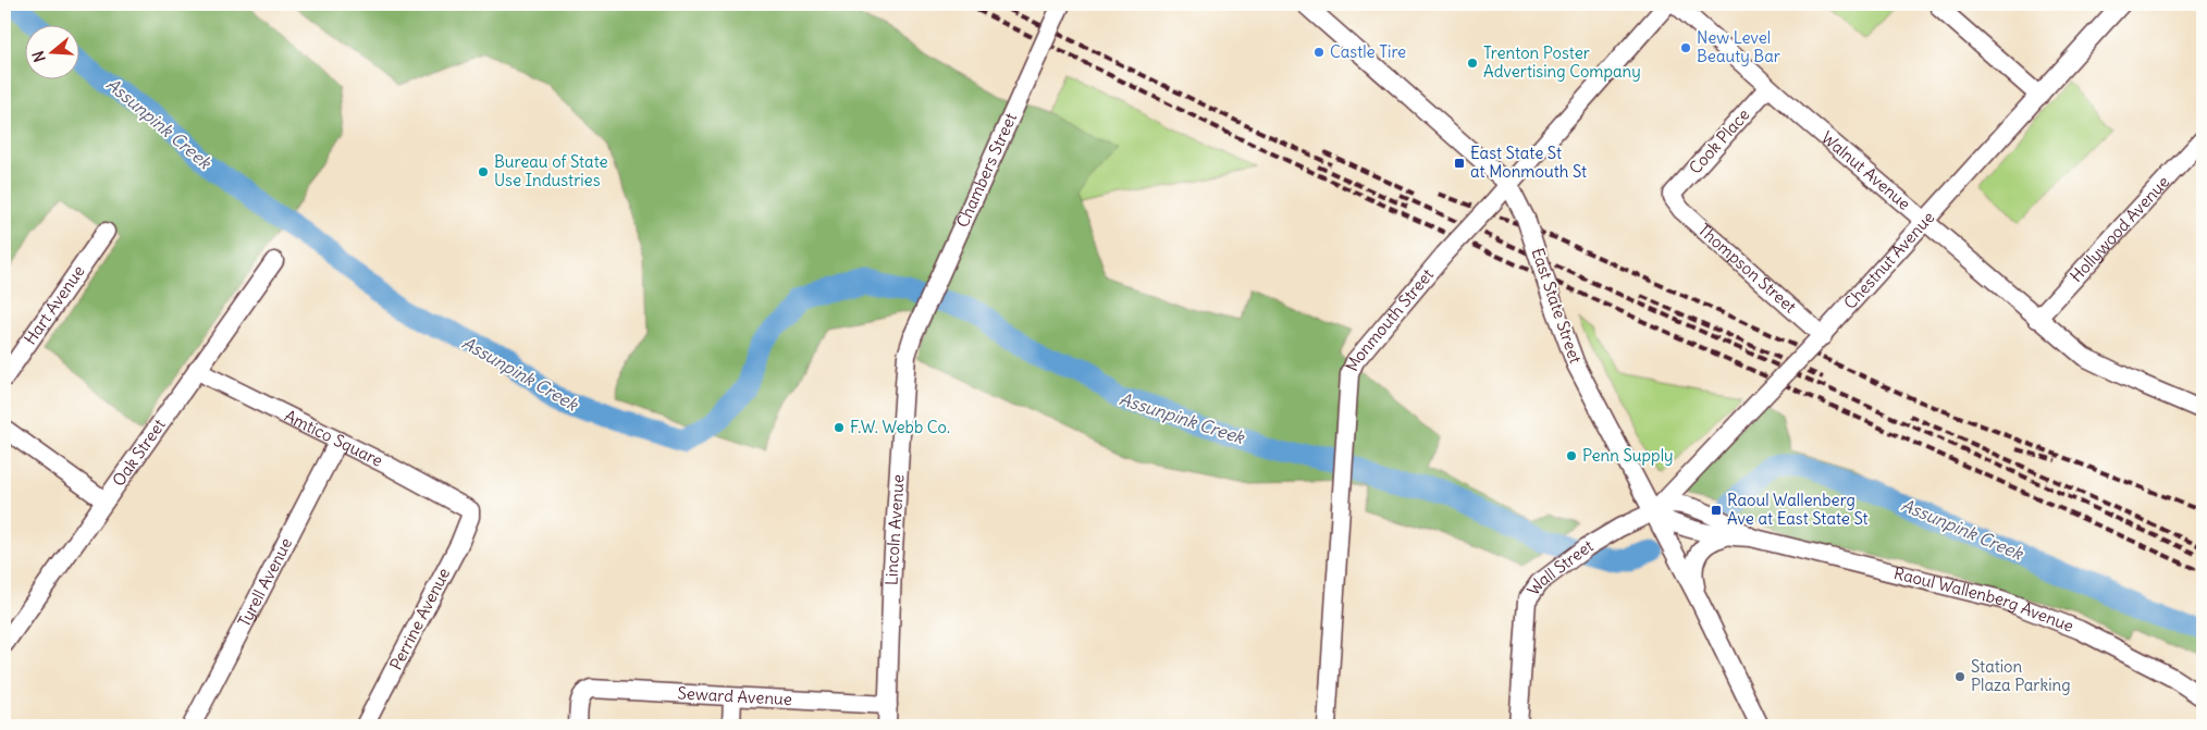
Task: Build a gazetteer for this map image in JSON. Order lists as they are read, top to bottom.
{
  "streets": {
    "street": [
      "Cook Place",
      "Chambers Street",
      "Walnut Avenue",
      "Hollywood Avenue",
      "Chestnut Avenue",
      "Thompson Street",
      "Hart Avenue",
      "East State Street",
      "Monmouth Street",
      "Amtico Square",
      "Oak Street",
      "Lincoln Avenue",
      "Wall Street",
      "Tyrell Avenue",
      "Raoul Wallenberg Avenue",
      "Perrine Avenue",
      "Seward Avenue"
    ]
  },
  "crossings": [
    ["Cook Place", "Walnut Avenue"],
    ["Cook Place", "Thompson Street"],
    ["Chambers Street", "Lincoln Avenue"],
    ["Walnut Avenue", "Hollywood Avenue"],
    ["Walnut Avenue", "Chestnut Avenue"],
    ["Chestnut Avenue", "Thompson Street"],
    ["Chestnut Avenue", "East State Street"],
    ["Chestnut Avenue", "Wall Street"],
    ["Chestnut Avenue", "Raoul Wallenberg Avenue"],
    ["East State Street", "Monmouth Street"],
    ["East State Street", "Wall Street"],
    ["East State Street", "Raoul Wallenberg Avenue"],
    ["Amtico Square", "Oak Street"],
    ["Amtico Square", "Tyrell Avenue"],
    ["Amtico Square", "Perrine Avenue"],
    ["Lincoln Avenue", "Seward Avenue"],
    ["Wall Street", "Raoul Wallenberg Avenue"]
  ],
  "water": ["Assunpink Creek"],
  "places": {
    "other": [
      "New Level Beauty Bar",
      "Castle Tire",
      "Trenton Poster Advertising Company",
      "Bureau of State Use Industries",
      "F.W. Webb Co.",
      "Penn Supply",
      "Station Plaza Parking"
    ],
    "transit": ["East State St at Monmouth St", "Raoul Wallenberg Ave at East State St"]
  },
  "north": "left"
}
